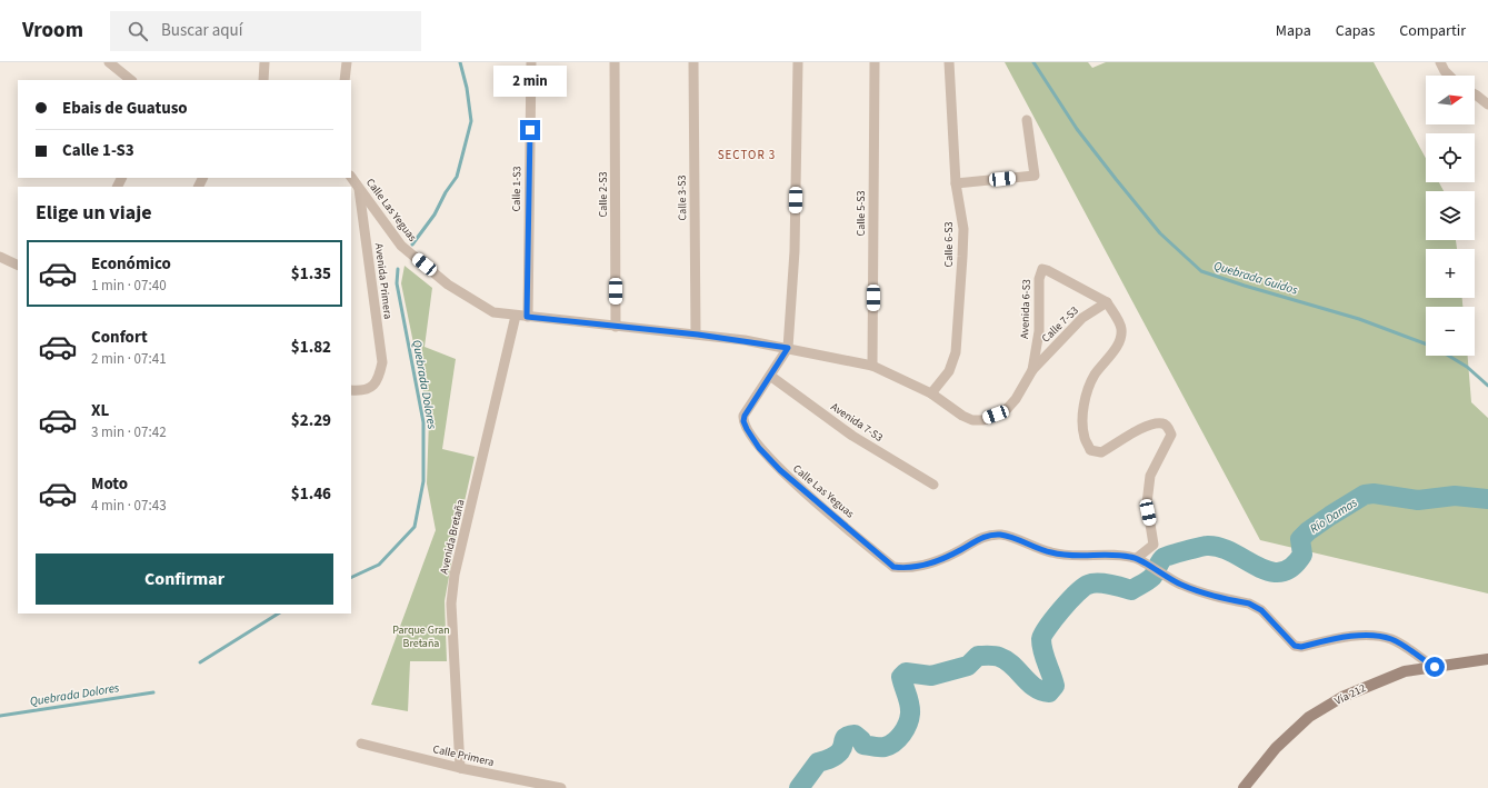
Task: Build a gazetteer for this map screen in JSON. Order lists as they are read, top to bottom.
{
  "streets": {
    "main road": ["Vía 212"],
    "street": [
      "Calle 1-S3",
      "Calle 2-S3",
      "Calle 3-S3",
      "Calle Las Yeguas",
      "Calle 5-S3",
      "Calle 6-S3",
      "Avenida Primera",
      "Avenida 6-S3",
      "Calle 7-S3",
      "Avenida 7-S3",
      "Avenida Bretaña",
      "Calle Primera"
    ]
  },
  "crossings": [
    ["Calle 1-S3", "Calle Las Yeguas"],
    ["Calle 2-S3", "Calle Las Yeguas"],
    ["Calle 3-S3", "Calle Las Yeguas"],
    ["Calle Las Yeguas", "Avenida Primera"],
    ["Calle Las Yeguas", "Calle 7-S3"],
    ["Calle Las Yeguas", "Avenida 7-S3"],
    ["Calle Las Yeguas", "Avenida Bretaña"],
    ["Calle Las Yeguas", "Vía 212"],
    ["Calle 5-S3", "Calle 7-S3"],
    ["Calle 6-S3", "Calle 7-S3"],
    ["Avenida 6-S3", "Calle 7-S3"],
    ["Avenida Bretaña", "Calle Primera"]
  ],
  "districts": ["SECTOR 3"],
  "water": ["Quebrada Guidos", "Quebrada Dolores", "Río Damas"],
  "parks": ["Parque Gran Bretaña"],
  "north": "right",
  "page": {
    "header": "Vroom",
    "search": "Buscar aquí",
    "nav": ["Mapa", "Capas", "Compartir"],
    "bubble": "2 min",
    "map_buttons": ["+", "−"],
    "banner": ["Ebais de Guatuso", "Calle 1-S3"],
    "heading": "Elige un viaje",
    "list": [
      {
        "name": "Económico",
        "note": "1 min · 07:40",
        "value": "$1.35"
      },
      {
        "name": "Confort",
        "note": "2 min · 07:41",
        "value": "$1.82"
      },
      {
        "name": "XL",
        "note": "3 min · 07:42",
        "value": "$2.29"
      },
      {
        "name": "Moto",
        "note": "4 min · 07:43",
        "value": "$1.46"
      }
    ],
    "buttons": "Confirmar"
  }
}
